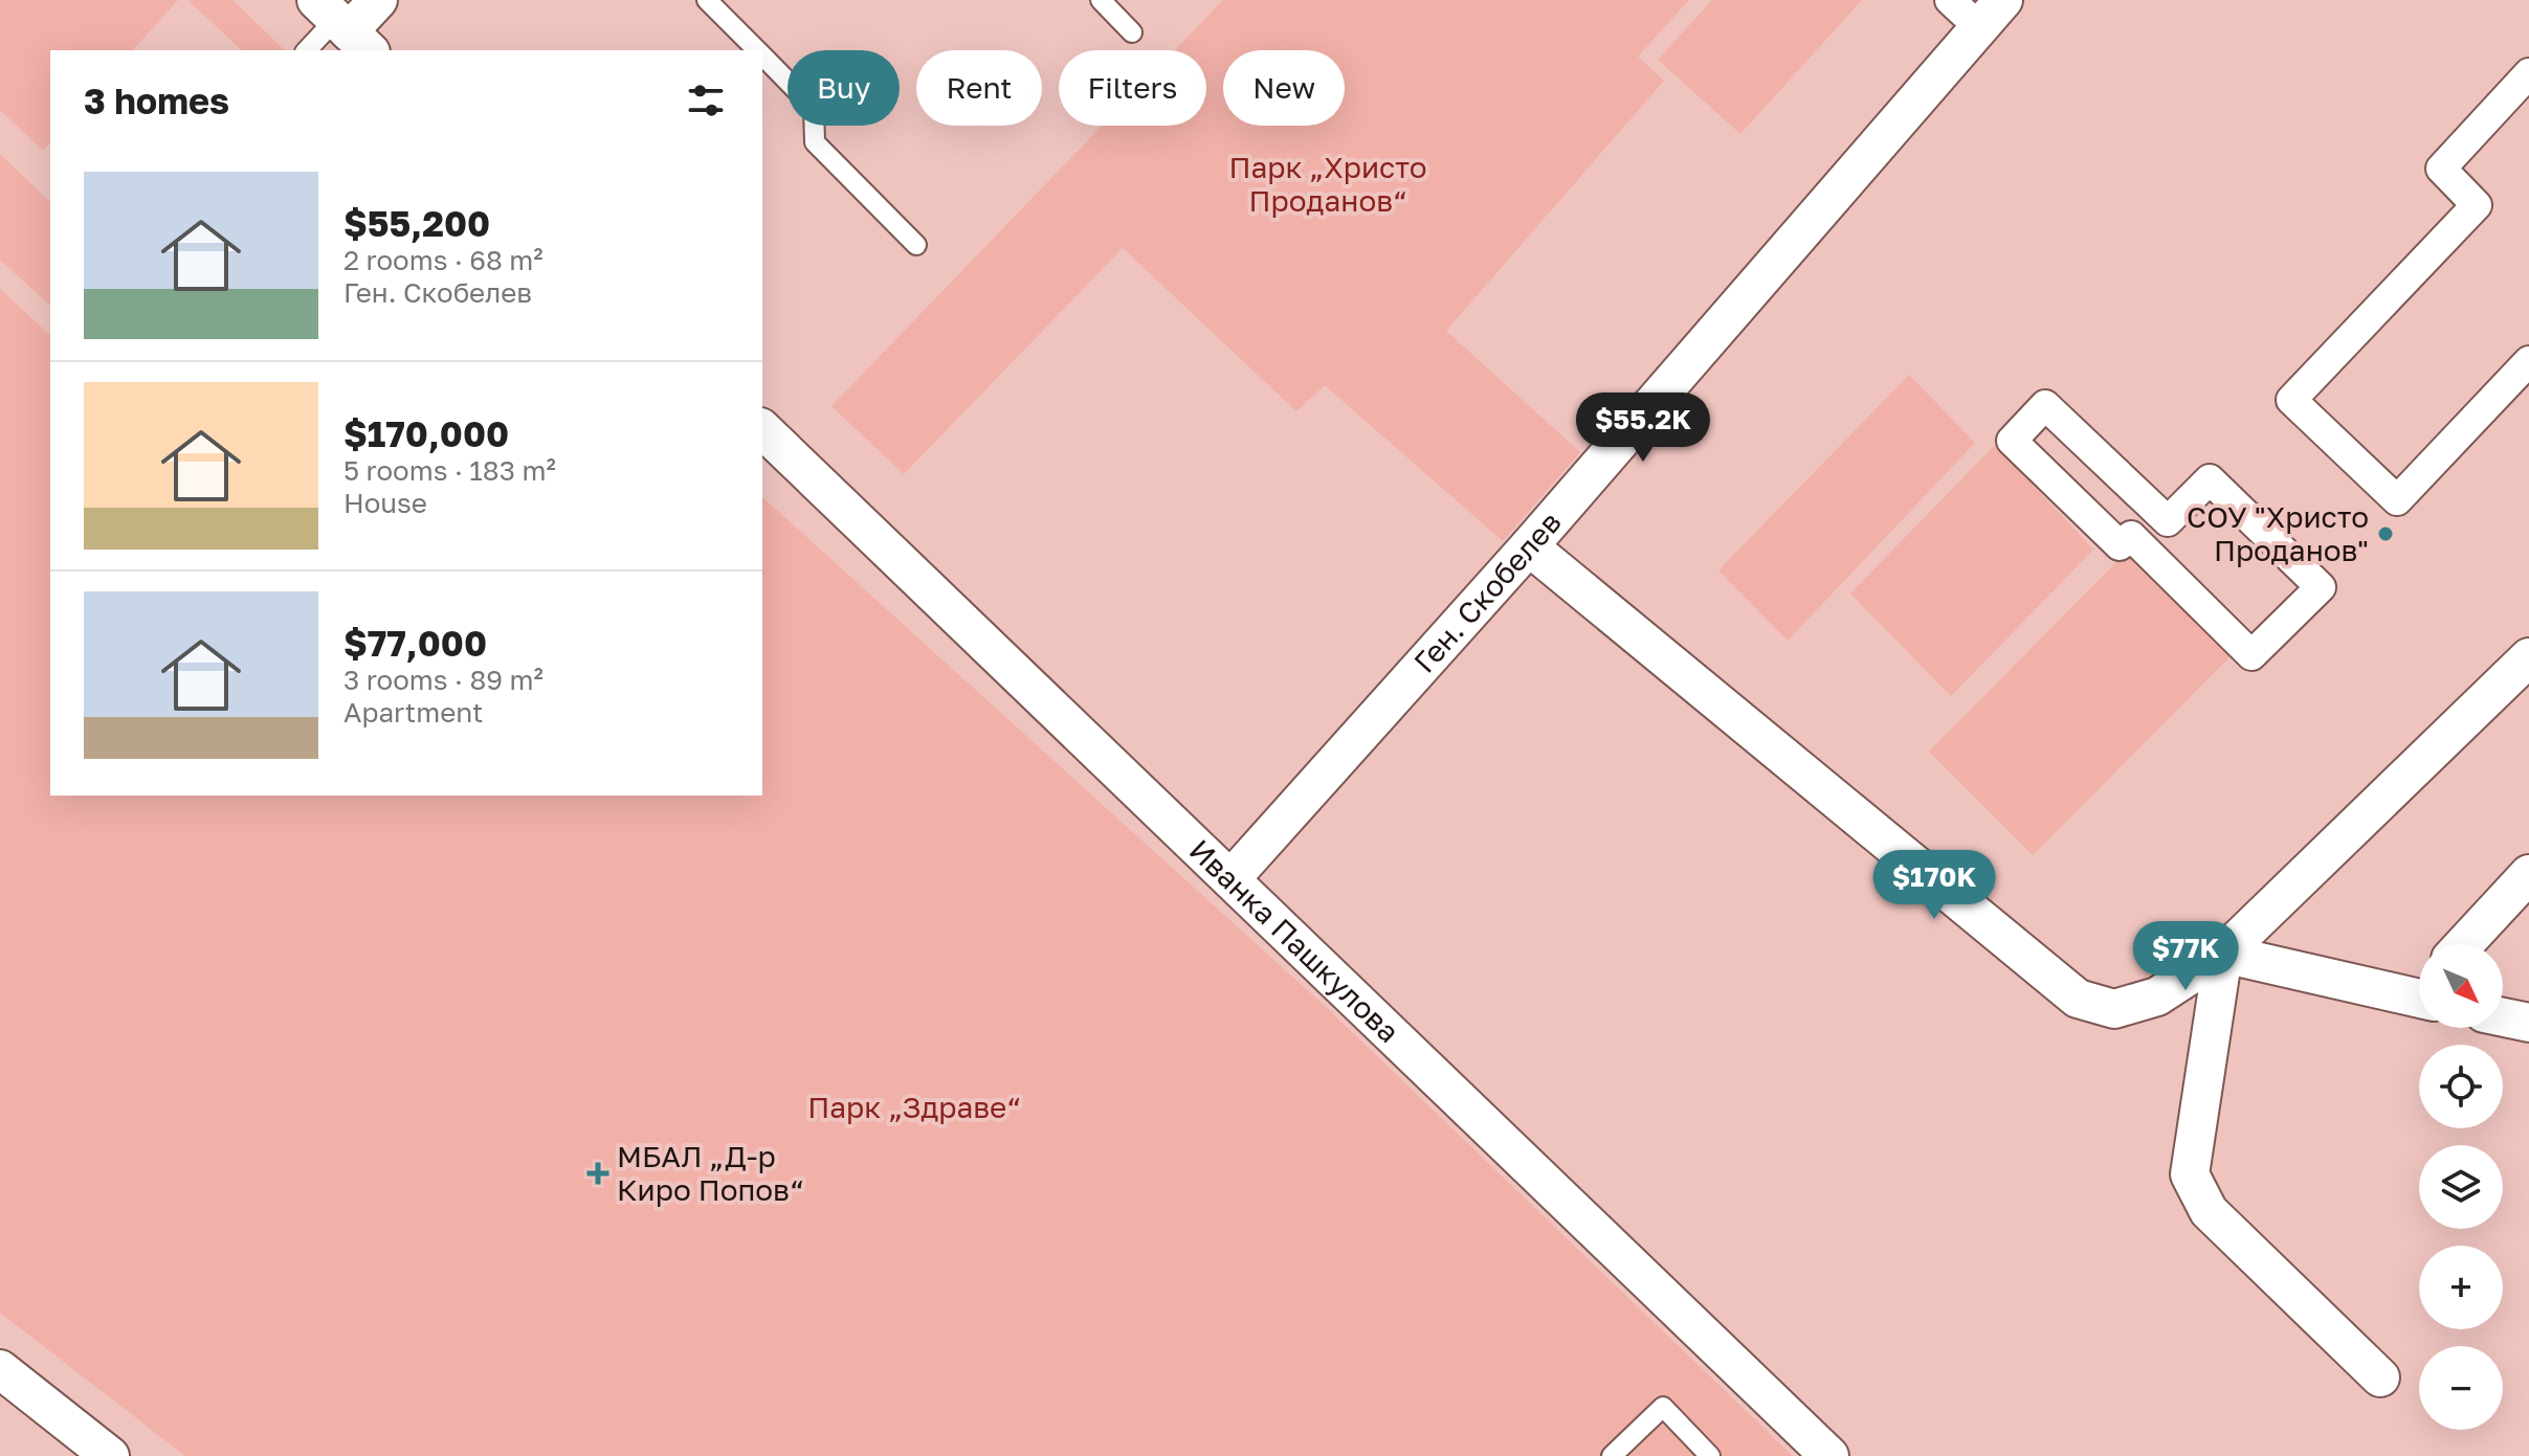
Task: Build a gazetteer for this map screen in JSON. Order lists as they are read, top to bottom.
{
  "streets": {
    "street": ["Ген. Скобелев", "Иванка Пашкулова"]
  },
  "crossings": [
    ["Ген. Скобелев", "Иванка Пашкулова"]
  ],
  "parks": ["Парк „Христо Проданов“", "Парк „Здраве“"],
  "places": {
    "other": ["СОУ \"Христо Проданов\""],
    "health": ["МБАЛ „Д-р Киро Попов“"]
  },
  "north": "bottom right",
  "page": {
    "chip": [
      "Buy",
      "Rent",
      "Filters",
      "New"
    ],
    "heading": "3 homes",
    "list": [
      {
        "name": "$55,200",
        "note": "2 rooms · 68 m² · Ген. Скобелев"
      },
      {
        "name": "$170,000",
        "note": "5 rooms · 183 m² · House"
      },
      {
        "name": "$77,000",
        "note": "3 rooms · 89 m² · Apartment"
      }
    ],
    "price": ["$55.2K", "$170K", "$77K"],
    "map_buttons": ["+", "−"]
  }
}
